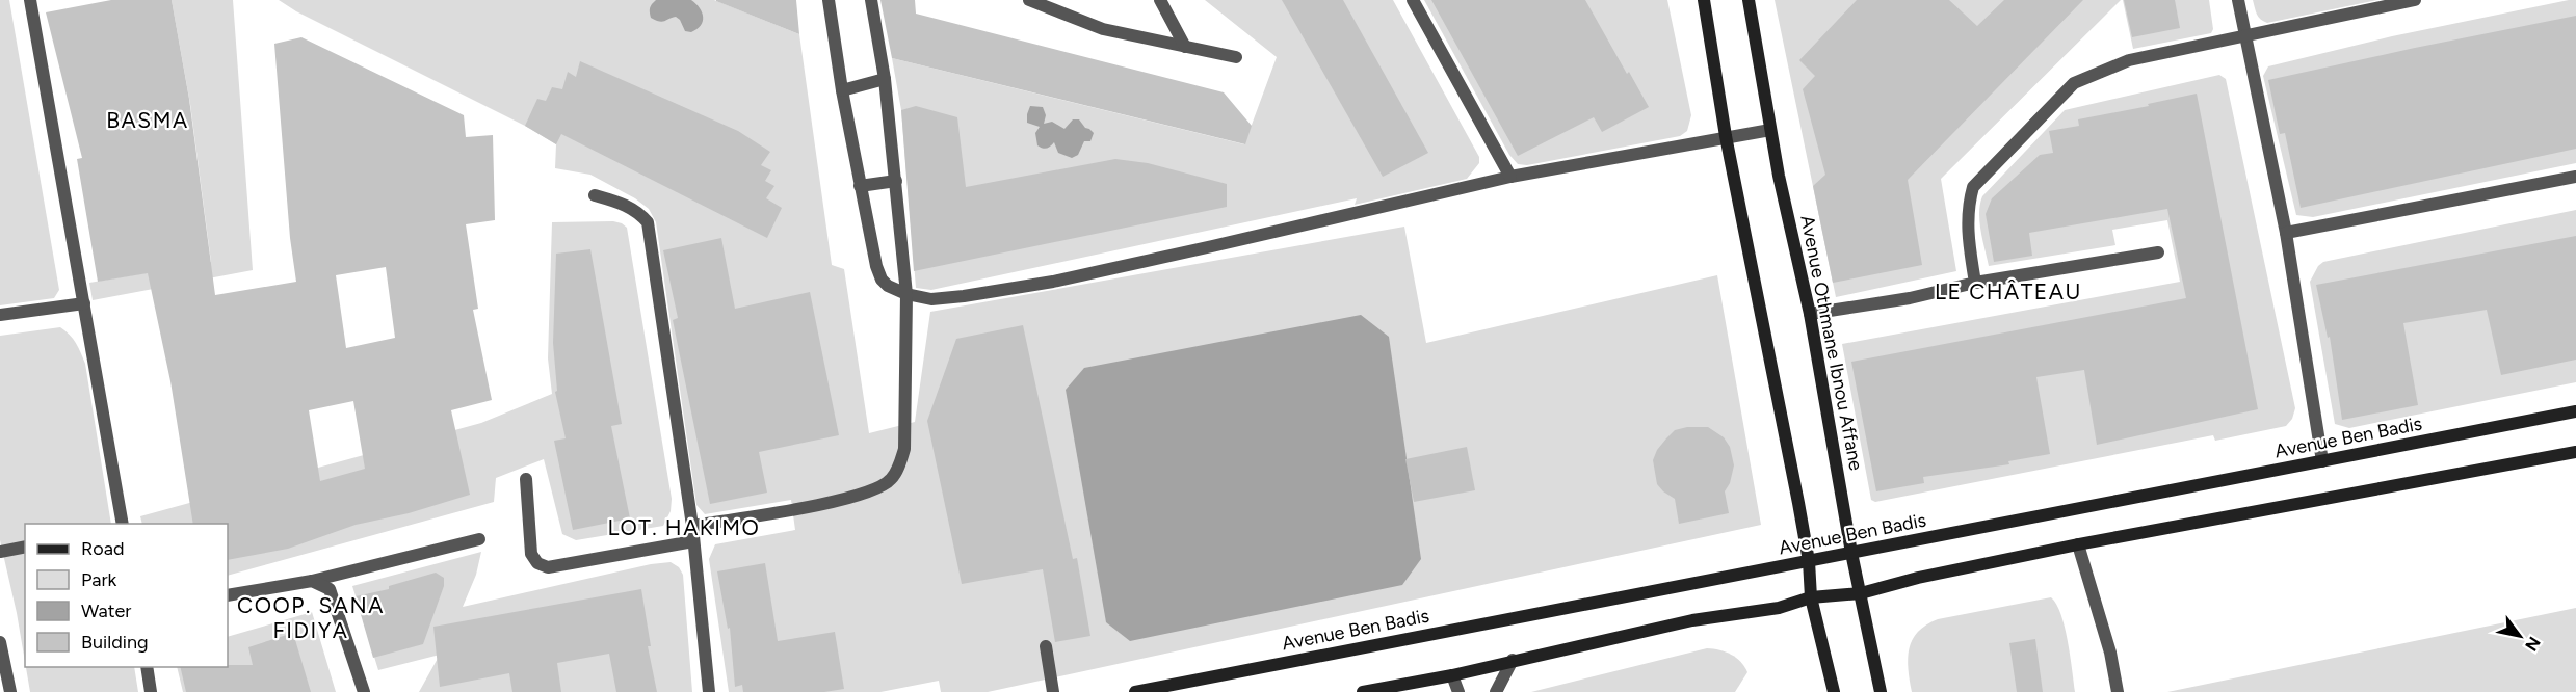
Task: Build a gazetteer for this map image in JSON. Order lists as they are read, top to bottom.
{
  "streets": {
    "main road": ["Avenue Othmane Ibnou Affane", "Avenue Ben Badis"]
  },
  "crossings": [
    ["Avenue Othmane Ibnou Affane", "Avenue Ben Badis"]
  ],
  "districts": [
    "BASMA",
    "LE CHÂTEAU",
    "LOT. HAKIMO",
    "COOP. SANA FIDIYA"
  ],
  "legend": [
    "Road",
    "Park",
    "Water",
    "Building"
  ],
  "north": "bottom right"
}
